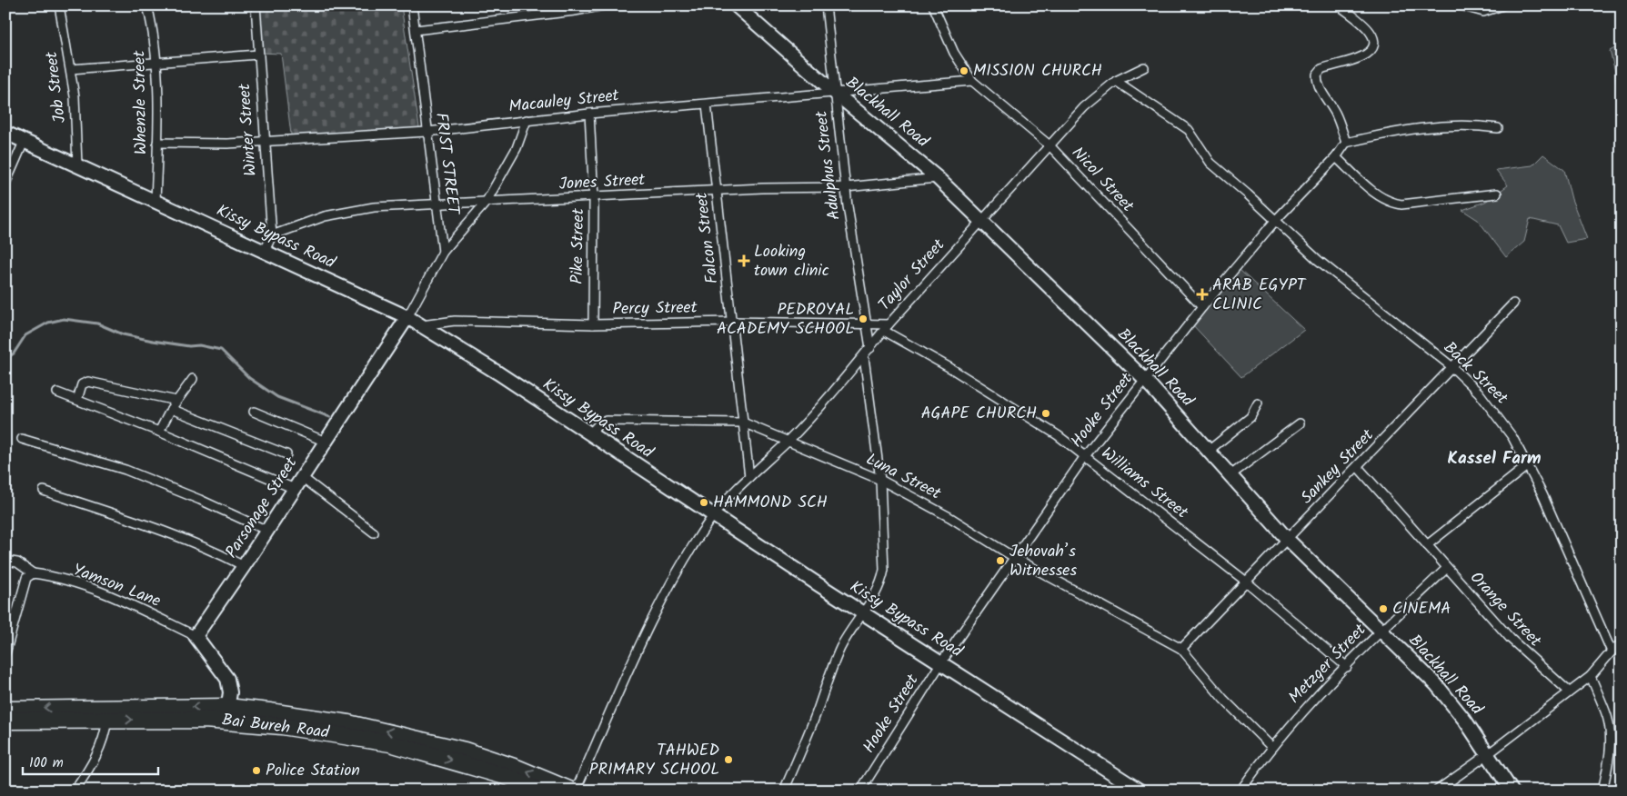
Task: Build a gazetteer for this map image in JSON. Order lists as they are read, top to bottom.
{
  "streets": {
    "highway": ["Bai Bureh Road"],
    "main road": ["Blackhall Road", "Kissy Bypass Road", "Parsonage Street"],
    "street": [
      "Job Street",
      "Macauley Street",
      "Whenzle Street",
      "Winter Street",
      "FRIST STREET",
      "Adulphus Street",
      "Nicol Street",
      "Jones Street",
      "Falcon Street",
      "Pike Street",
      "Taylor Street",
      "Percy Street",
      "Back Street",
      "Hooke Street",
      "Sankey Street",
      "Luna Street",
      "Williams Street",
      "Yamson Lane",
      "Orange Street",
      "Metzger Street"
    ]
  },
  "crossings": [
    ["Job Street", "Kissy Bypass Road"],
    ["Macauley Street", "Whenzle Street"],
    ["Macauley Street", "Blackhall Road"],
    ["Macauley Street", "Winter Street"],
    ["Macauley Street", "FRIST STREET"],
    ["Macauley Street", "Adulphus Street"],
    ["Macauley Street", "Nicol Street"],
    ["Macauley Street", "Falcon Street"],
    ["Macauley Street", "Pike Street"],
    ["Whenzle Street", "Kissy Bypass Road"],
    ["Blackhall Road", "Adulphus Street"],
    ["Blackhall Road", "Jones Street"],
    ["Blackhall Road", "Taylor Street"],
    ["Blackhall Road", "Hooke Street"],
    ["Blackhall Road", "Sankey Street"],
    ["Blackhall Road", "Metzger Street"],
    ["Winter Street", "Jones Street"],
    ["FRIST STREET", "Jones Street"],
    ["Adulphus Street", "Jones Street"],
    ["Adulphus Street", "Taylor Street"],
    ["Adulphus Street", "Percy Street"],
    ["Nicol Street", "Taylor Street"],
    ["Nicol Street", "Hooke Street"],
    ["Jones Street", "Falcon Street"],
    ["Jones Street", "Pike Street"],
    ["Kissy Bypass Road", "Taylor Street"],
    ["Kissy Bypass Road", "Percy Street"],
    ["Kissy Bypass Road", "Hooke Street"],
    ["Kissy Bypass Road", "Luna Street"],
    ["Kissy Bypass Road", "Parsonage Street"],
    ["Falcon Street", "Taylor Street"],
    ["Falcon Street", "Percy Street"],
    ["Falcon Street", "Luna Street"],
    ["Pike Street", "Percy Street"],
    ["Taylor Street", "Percy Street"],
    ["Taylor Street", "Back Street"],
    ["Taylor Street", "Luna Street"],
    ["Taylor Street", "Williams Street"],
    ["Percy Street", "Williams Street"],
    ["Back Street", "Hooke Street"],
    ["Back Street", "Sankey Street"],
    ["Hooke Street", "Luna Street"],
    ["Hooke Street", "Williams Street"],
    ["Sankey Street", "Luna Street"],
    ["Sankey Street", "Williams Street"],
    ["Sankey Street", "Orange Street"],
    ["Williams Street", "Metzger Street"],
    ["Parsonage Street", "Yamson Lane"],
    ["Orange Street", "Metzger Street"]
  ],
  "districts": ["Kassel Farm"],
  "places": {
    "other": [
      "MISSION CHURCH",
      "PEDROYAL ACADEMY SCHOOL",
      "AGAPE CHURCH",
      "HAMMOND SCH",
      "Jehovah’s Witnesses",
      "CINEMA",
      "TAHWED PRIMARY SCHOOL",
      "Police Station"
    ],
    "health": ["Looking town clinic", "ARAB EGYPT CLINIC"]
  },
  "scale_bar": "100 m"
}
